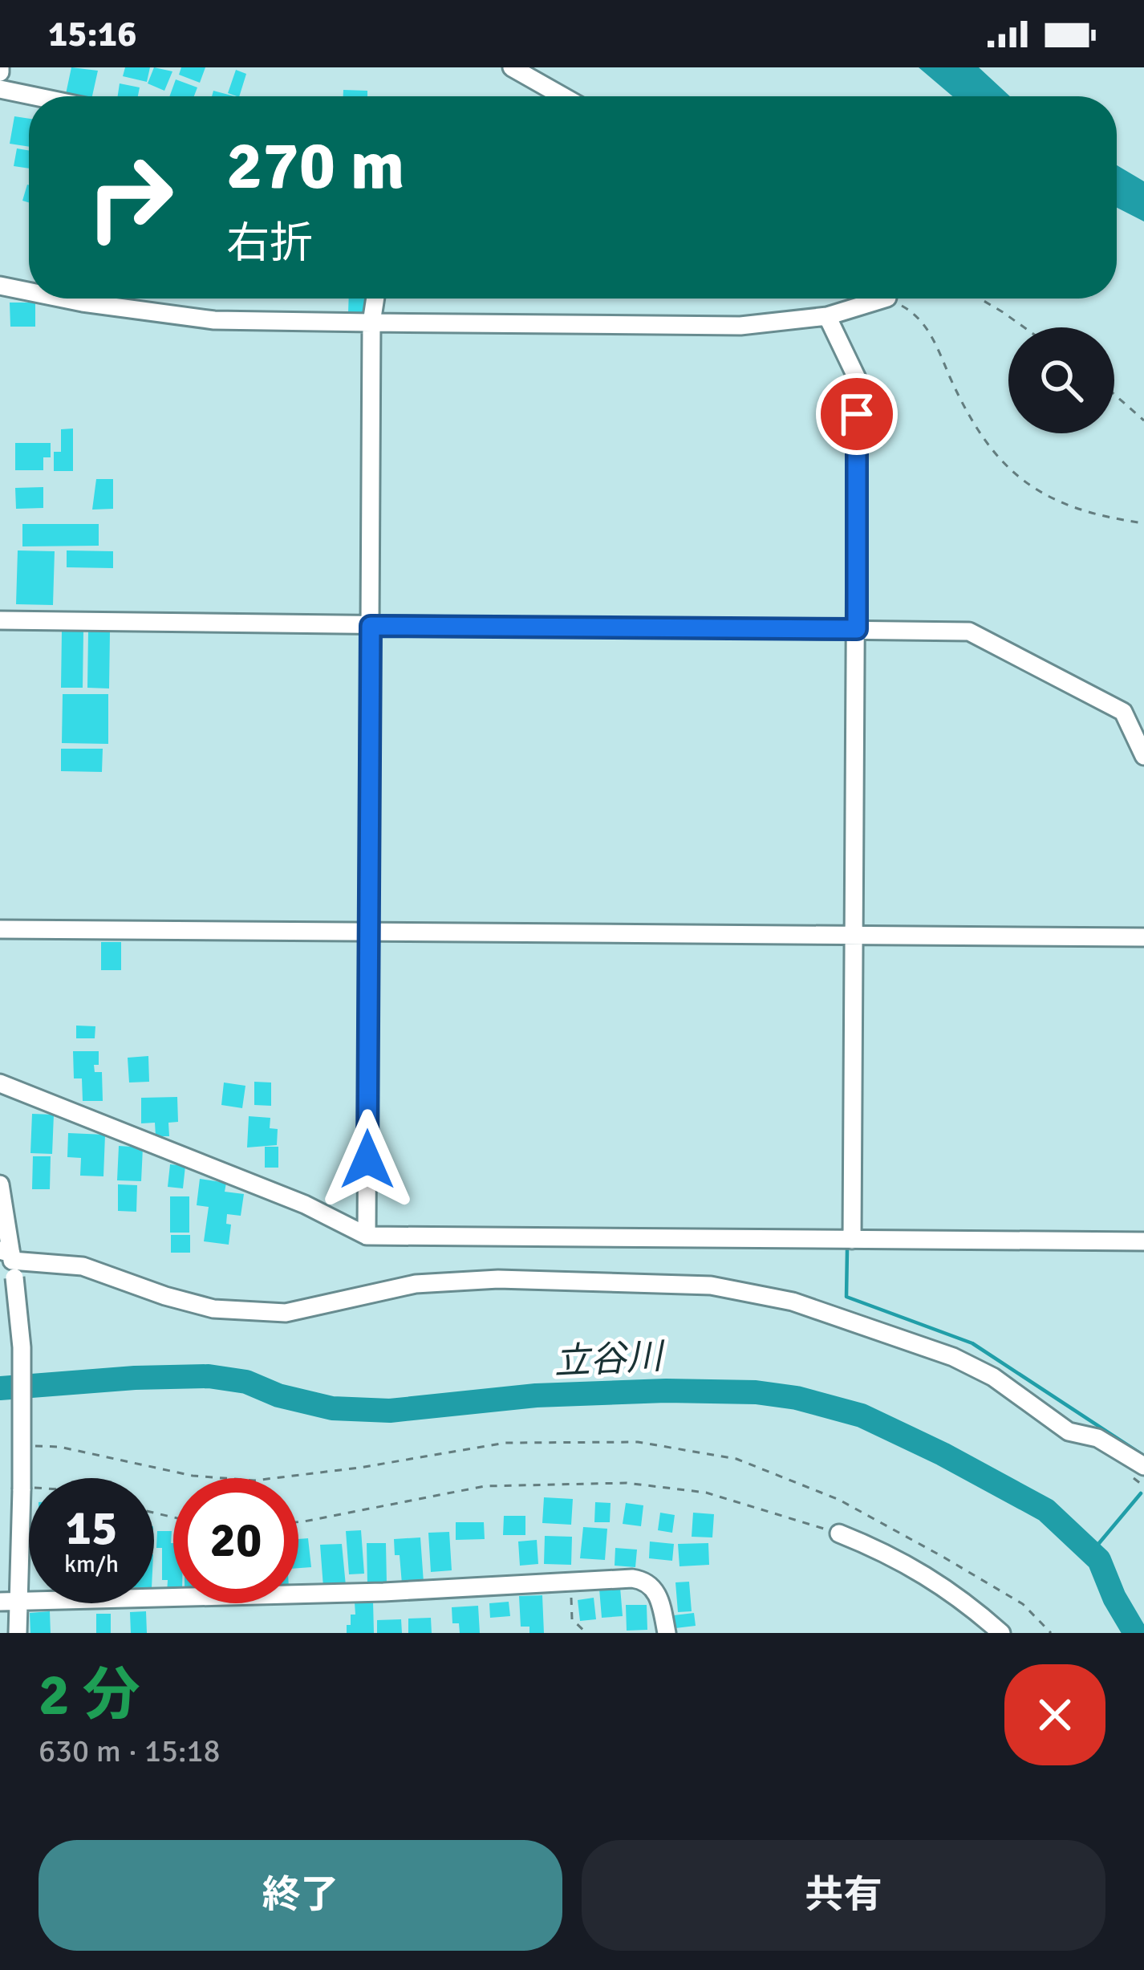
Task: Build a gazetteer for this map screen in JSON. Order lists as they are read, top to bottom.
{
  "water": ["立谷川"],
  "page": {
    "status": "15:16",
    "turn": ["270 m", "右折"],
    "speed": "15 km/h",
    "limit": "20",
    "heading": ["2 分", "630 m · 15:18"],
    "buttons": ["終了", "共有"]
  }
}
